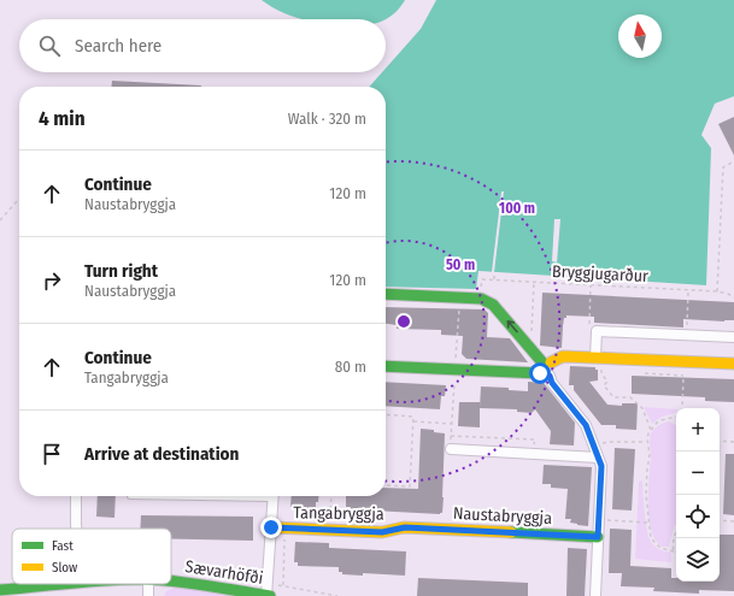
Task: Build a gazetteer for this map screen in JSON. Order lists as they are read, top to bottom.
{
  "streets": {
    "street": ["Tangabryggja", "Naustabryggja", "Sævarhöfði"],
    "path": ["Bryggjugarður"]
  },
  "crossings": [
    ["Tangabryggja", "Naustabryggja"],
    ["Tangabryggja", "Sævarhöfði"]
  ],
  "legend": ["Fast", "Slow"],
  "north": "top",
  "page": {
    "search": "Search here",
    "heading": ["4 min", "Walk · 320 m"],
    "list": [
      ["Continue", "Naustabryggja", "120 m"],
      ["Turn right", "Naustabryggja", "120 m"],
      ["Continue", "Tangabryggja", "80 m"],
      "Arrive at destination"
    ],
    "map_buttons": ["+", "−"]
  },
  "rings": ["100 m", "50 m"]
}
